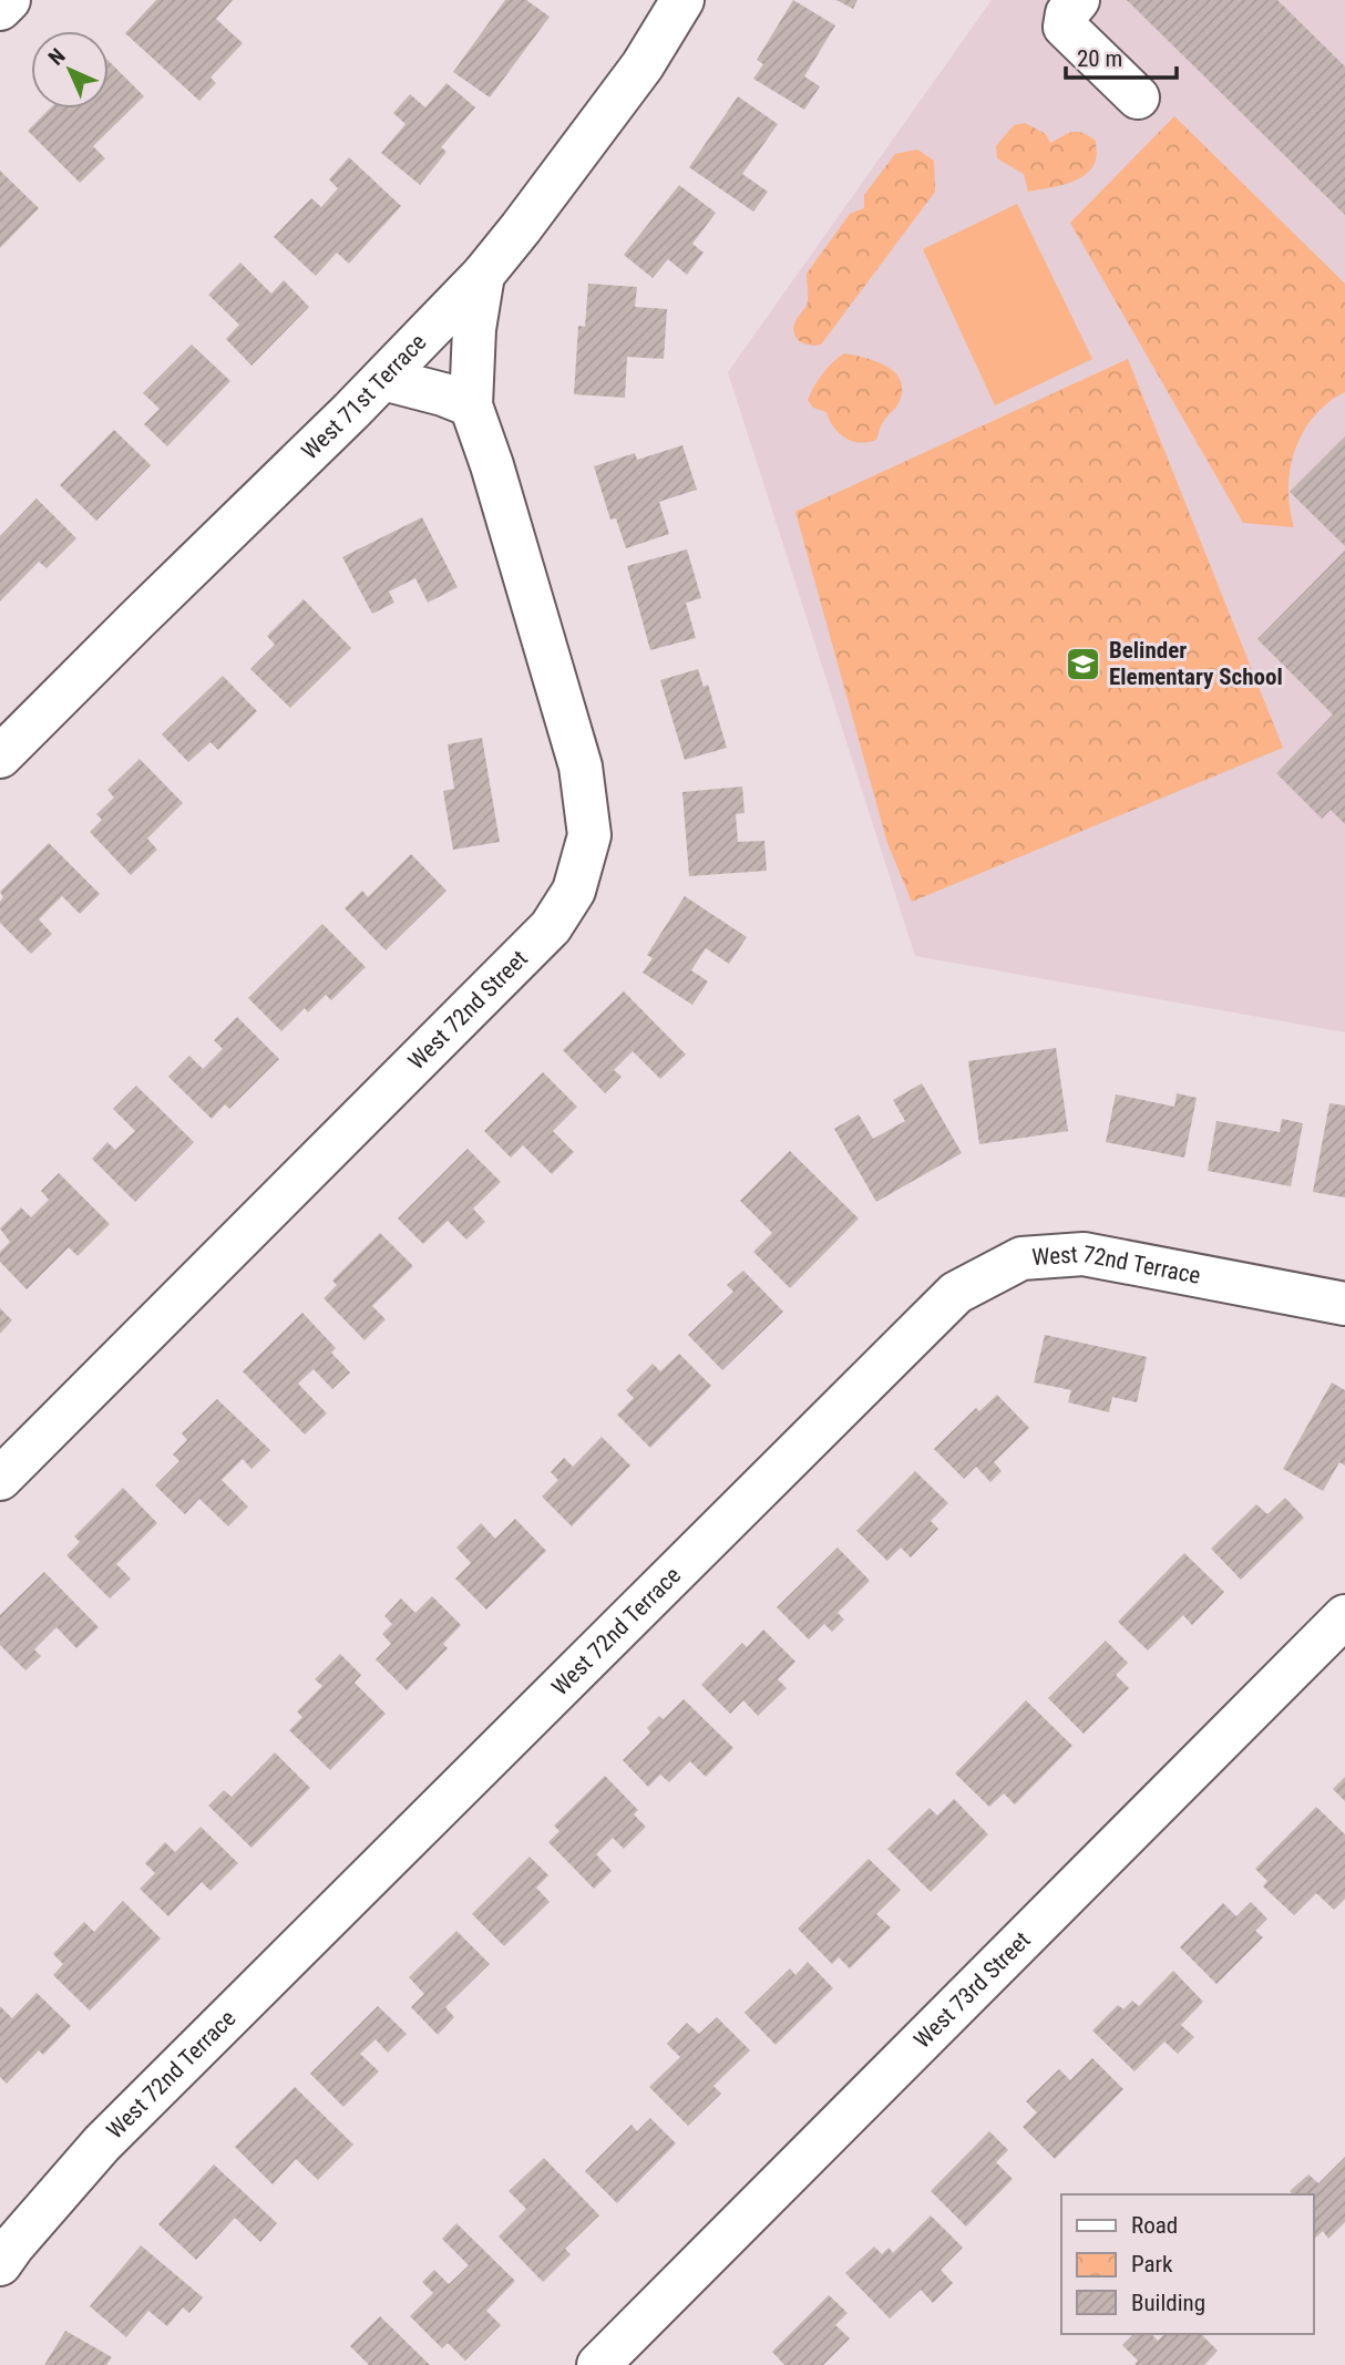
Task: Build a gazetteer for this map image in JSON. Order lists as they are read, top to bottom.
{
  "streets": {
    "street": [
      "West 71st Terrace",
      "West 72nd Street",
      "West 72nd Terrace",
      "West 73rd Street"
    ]
  },
  "crossings": [
    ["West 71st Terrace", "West 72nd Street"]
  ],
  "places": {
    "school or university": ["Belinder Elementary School"]
  },
  "legend": ["Road", "Park", "Building"],
  "scale_bar": "20 m",
  "north": "top left"
}
